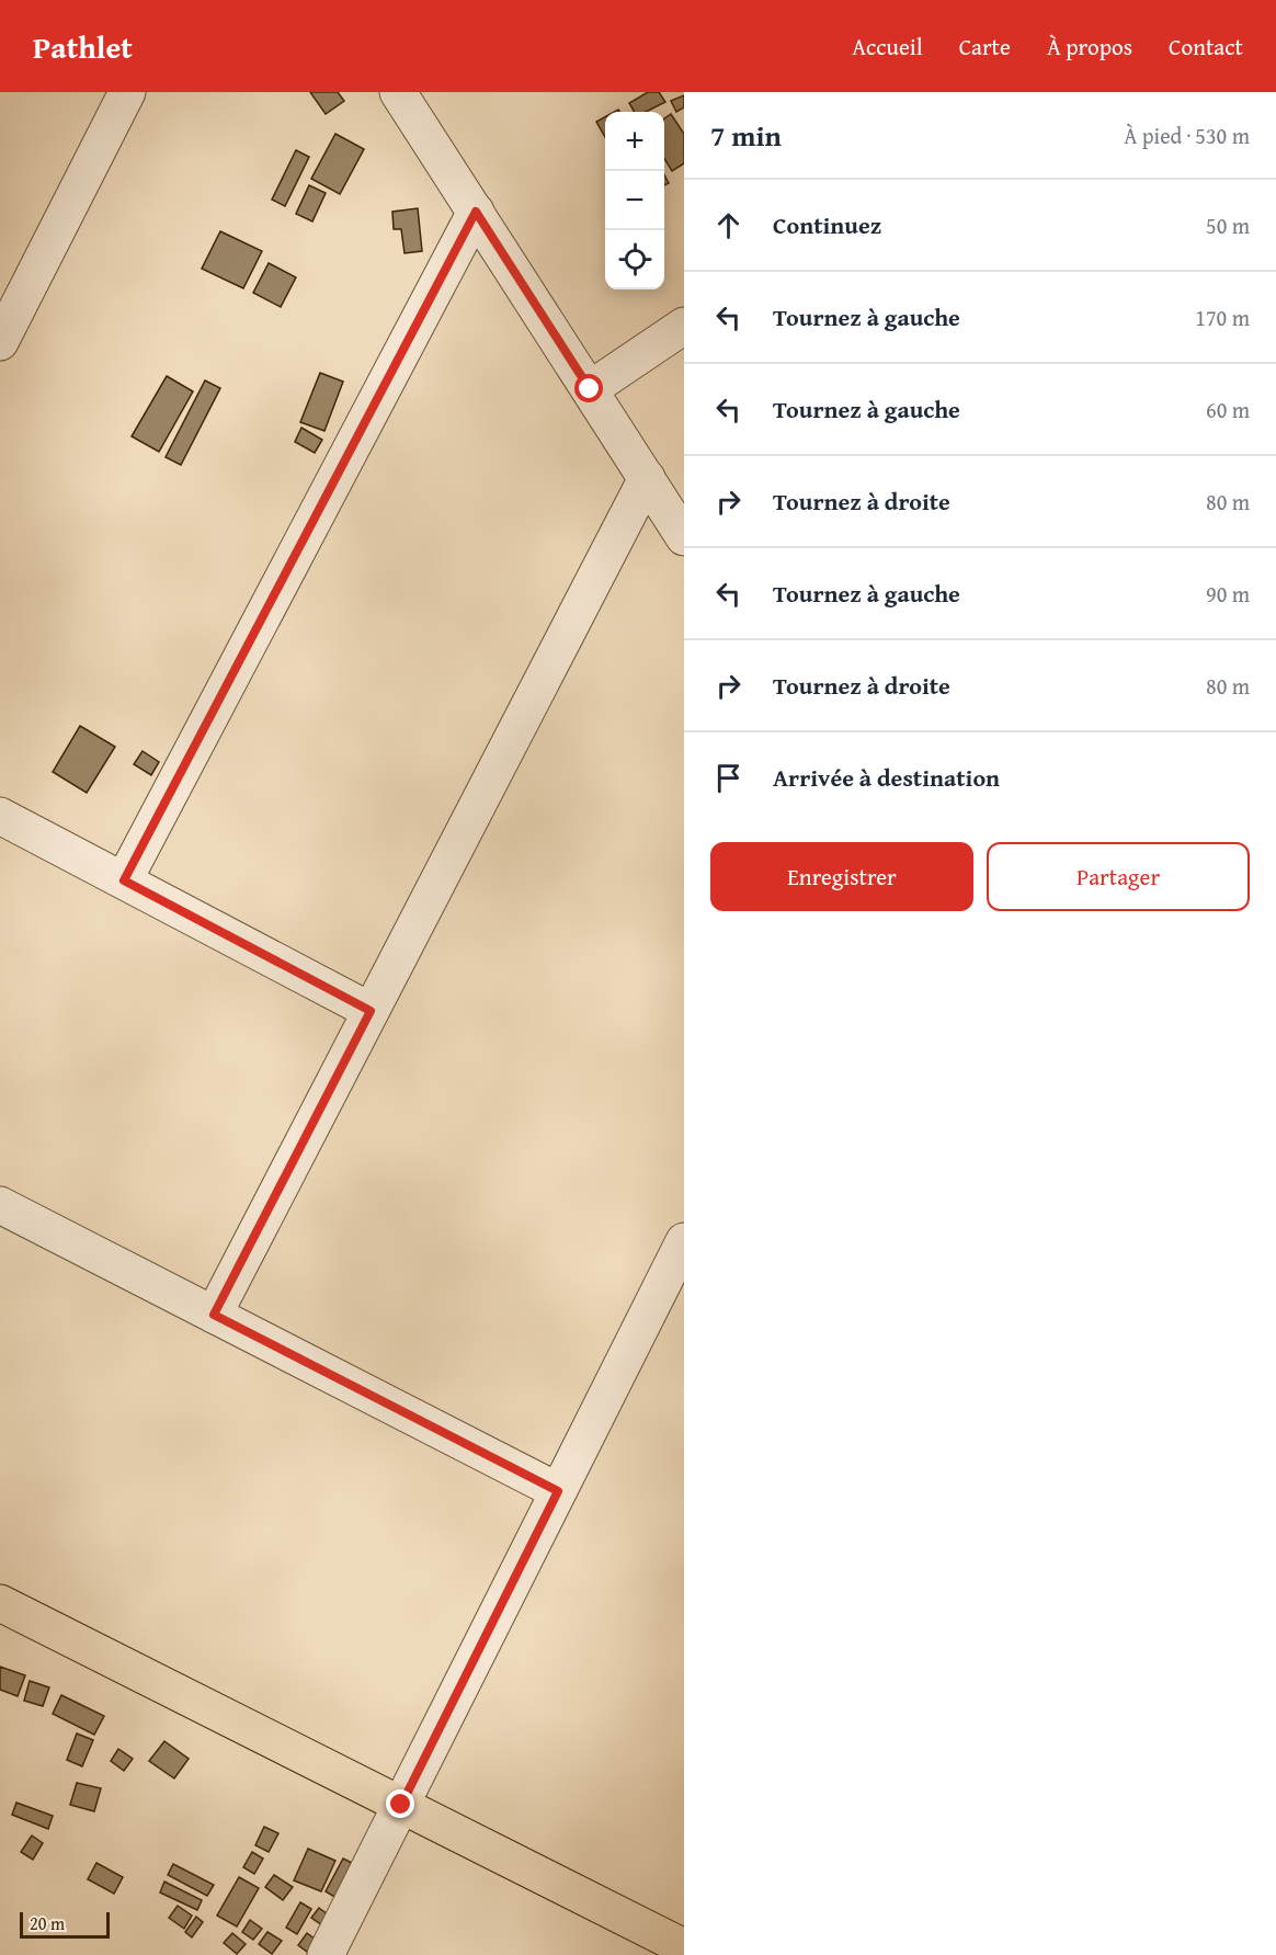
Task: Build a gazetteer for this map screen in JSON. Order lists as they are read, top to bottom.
{
  "scale_bar": "20 m",
  "page": {
    "header": "Pathlet",
    "nav": [
      "Accueil",
      "Carte",
      "À propos",
      "Contact"
    ],
    "heading": ["7 min", "À pied · 530 m"],
    "map_buttons": ["+", "−"],
    "list": [
      ["Continuez", "50 m"],
      ["Tournez à gauche", "170 m"],
      ["Tournez à gauche", "60 m"],
      ["Tournez à droite", "80 m"],
      ["Tournez à gauche", "90 m"],
      ["Tournez à droite", "80 m"],
      "Arrivée à destination"
    ],
    "buttons": ["Enregistrer", "Partager"],
    "scale": "20 m"
  }
}
